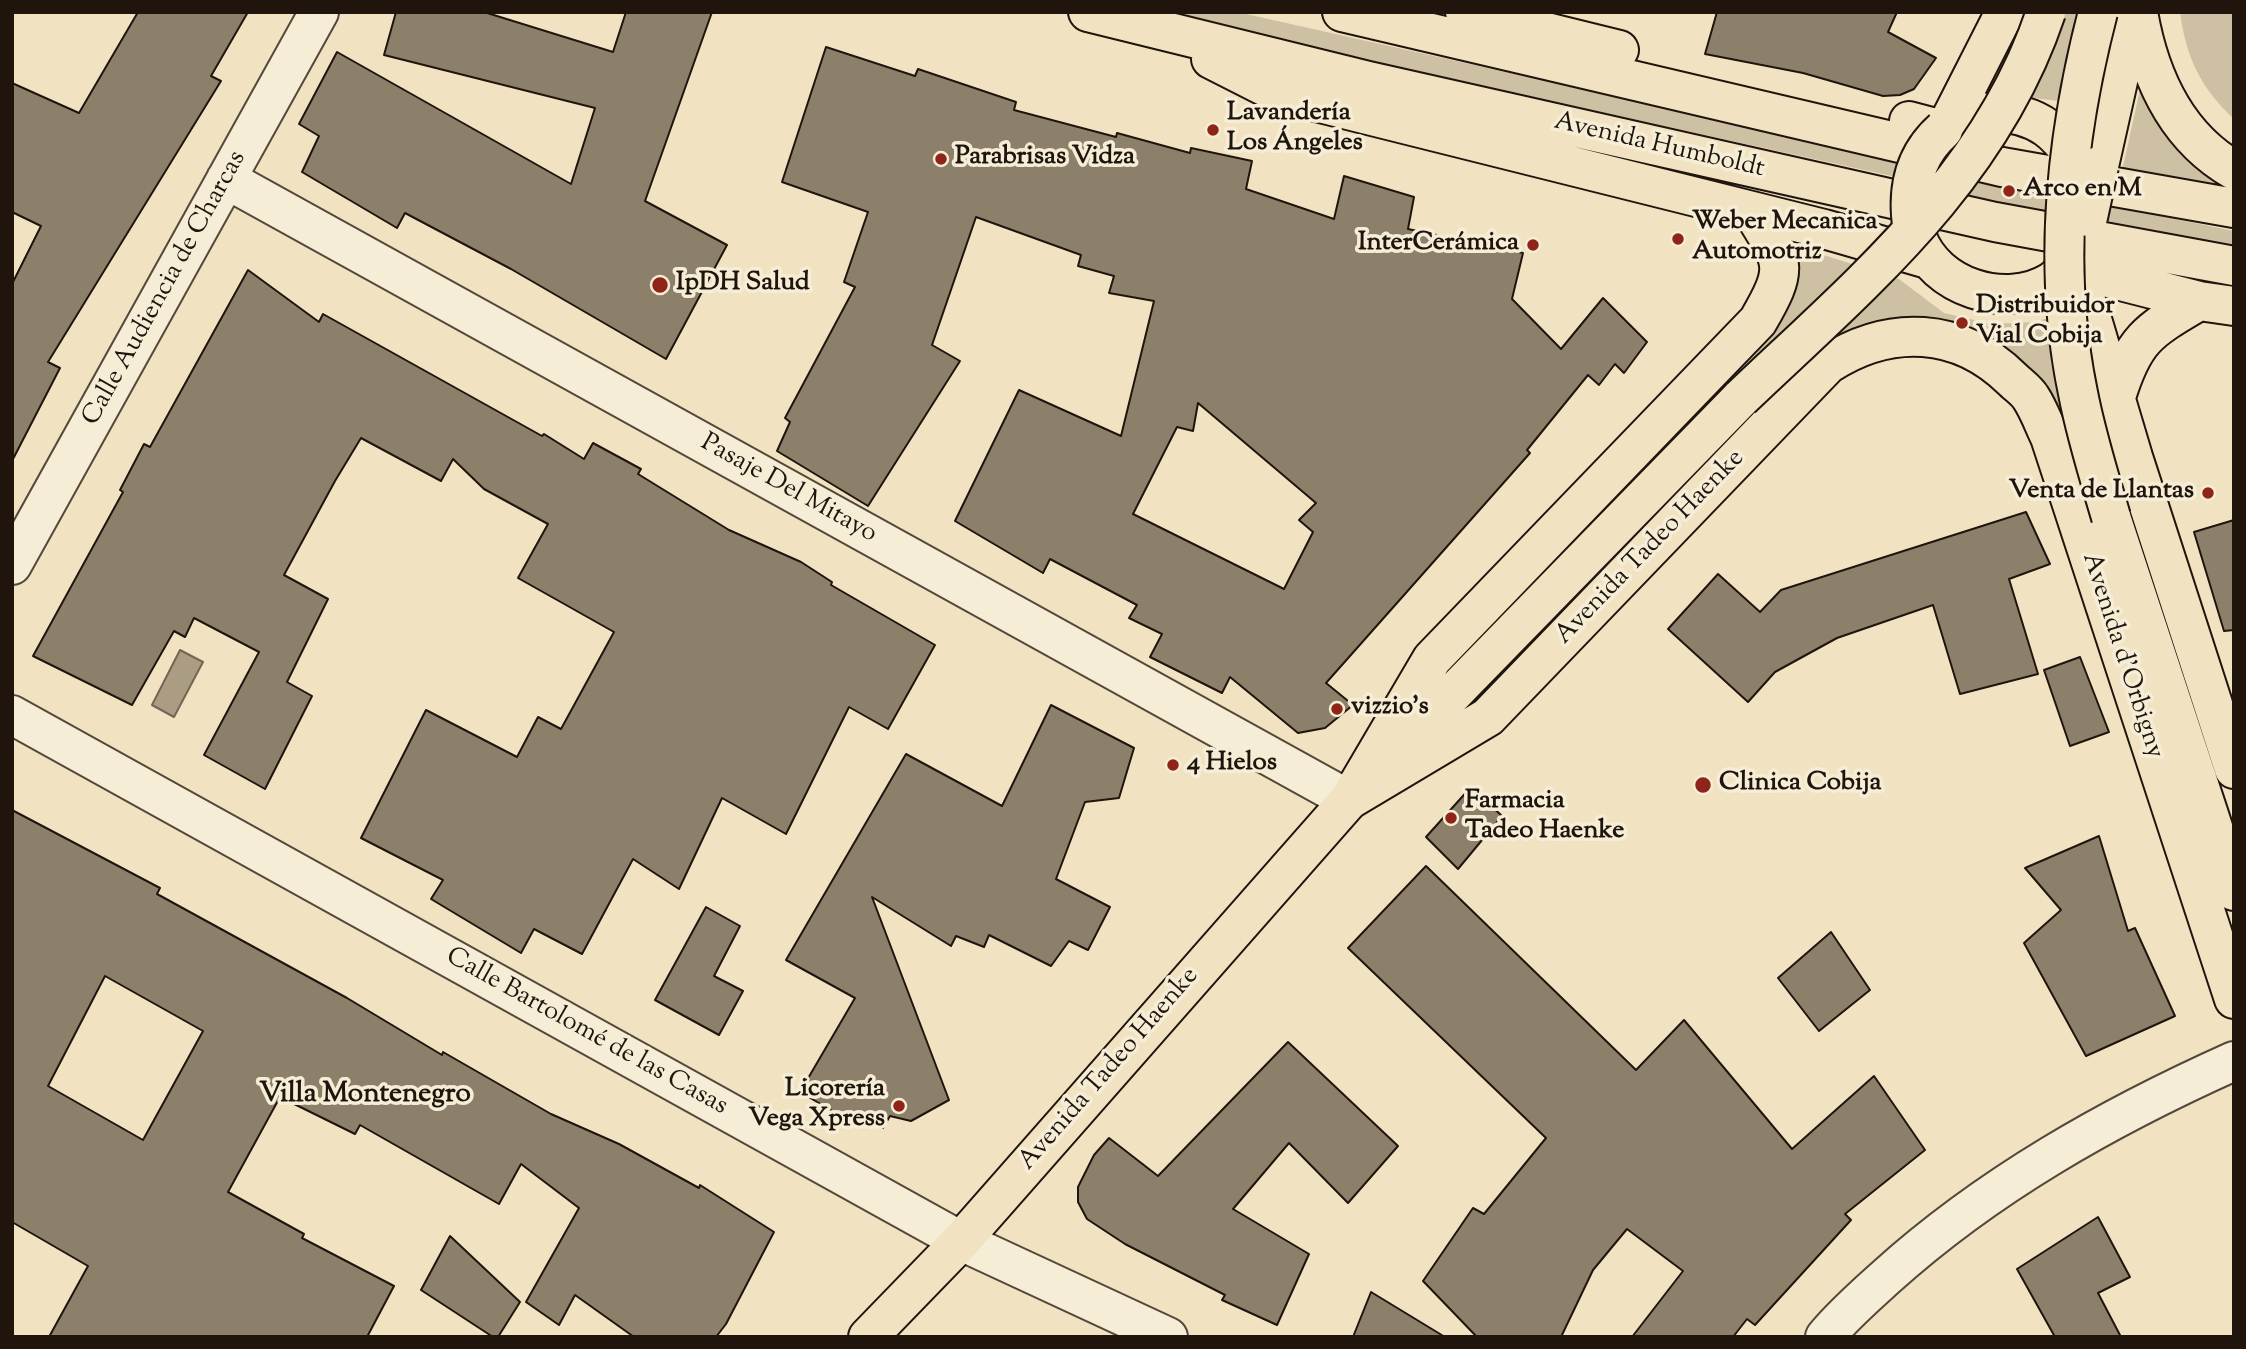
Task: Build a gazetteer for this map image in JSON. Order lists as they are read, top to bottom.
{
  "streets": {
    "main road": ["Avenida Humboldt", "Avenida Tadeo Haenke", "Avenida d'Orbigny"],
    "street": ["Calle Audiencia de Charcas", "Pasaje Del Mitayo", "Calle Bartolomé de las Casas"]
  },
  "crossings": [
    ["Calle Audiencia de Charcas", "Pasaje Del Mitayo"],
    ["Pasaje Del Mitayo", "Avenida Tadeo Haenke"],
    ["Avenida Tadeo Haenke", "Avenida d'Orbigny"],
    ["Avenida Tadeo Haenke", "Calle Bartolomé de las Casas"]
  ],
  "districts": ["Villa Montenegro"],
  "places": [
    "Lavandería Los Ángeles",
    "Parabrisas Vidza",
    "Arco en M",
    "Weber Mecanica Automotriz",
    "InterCerámica",
    "IpDH Salud",
    "Distribuidor Vial Cobija",
    "Venta de Llantas",
    "vizzio's",
    "4 Hielos",
    "Clinica Cobija",
    "Farmacia Tadeo Haenke",
    "Licorería Vega Xpress"
  ]
}
